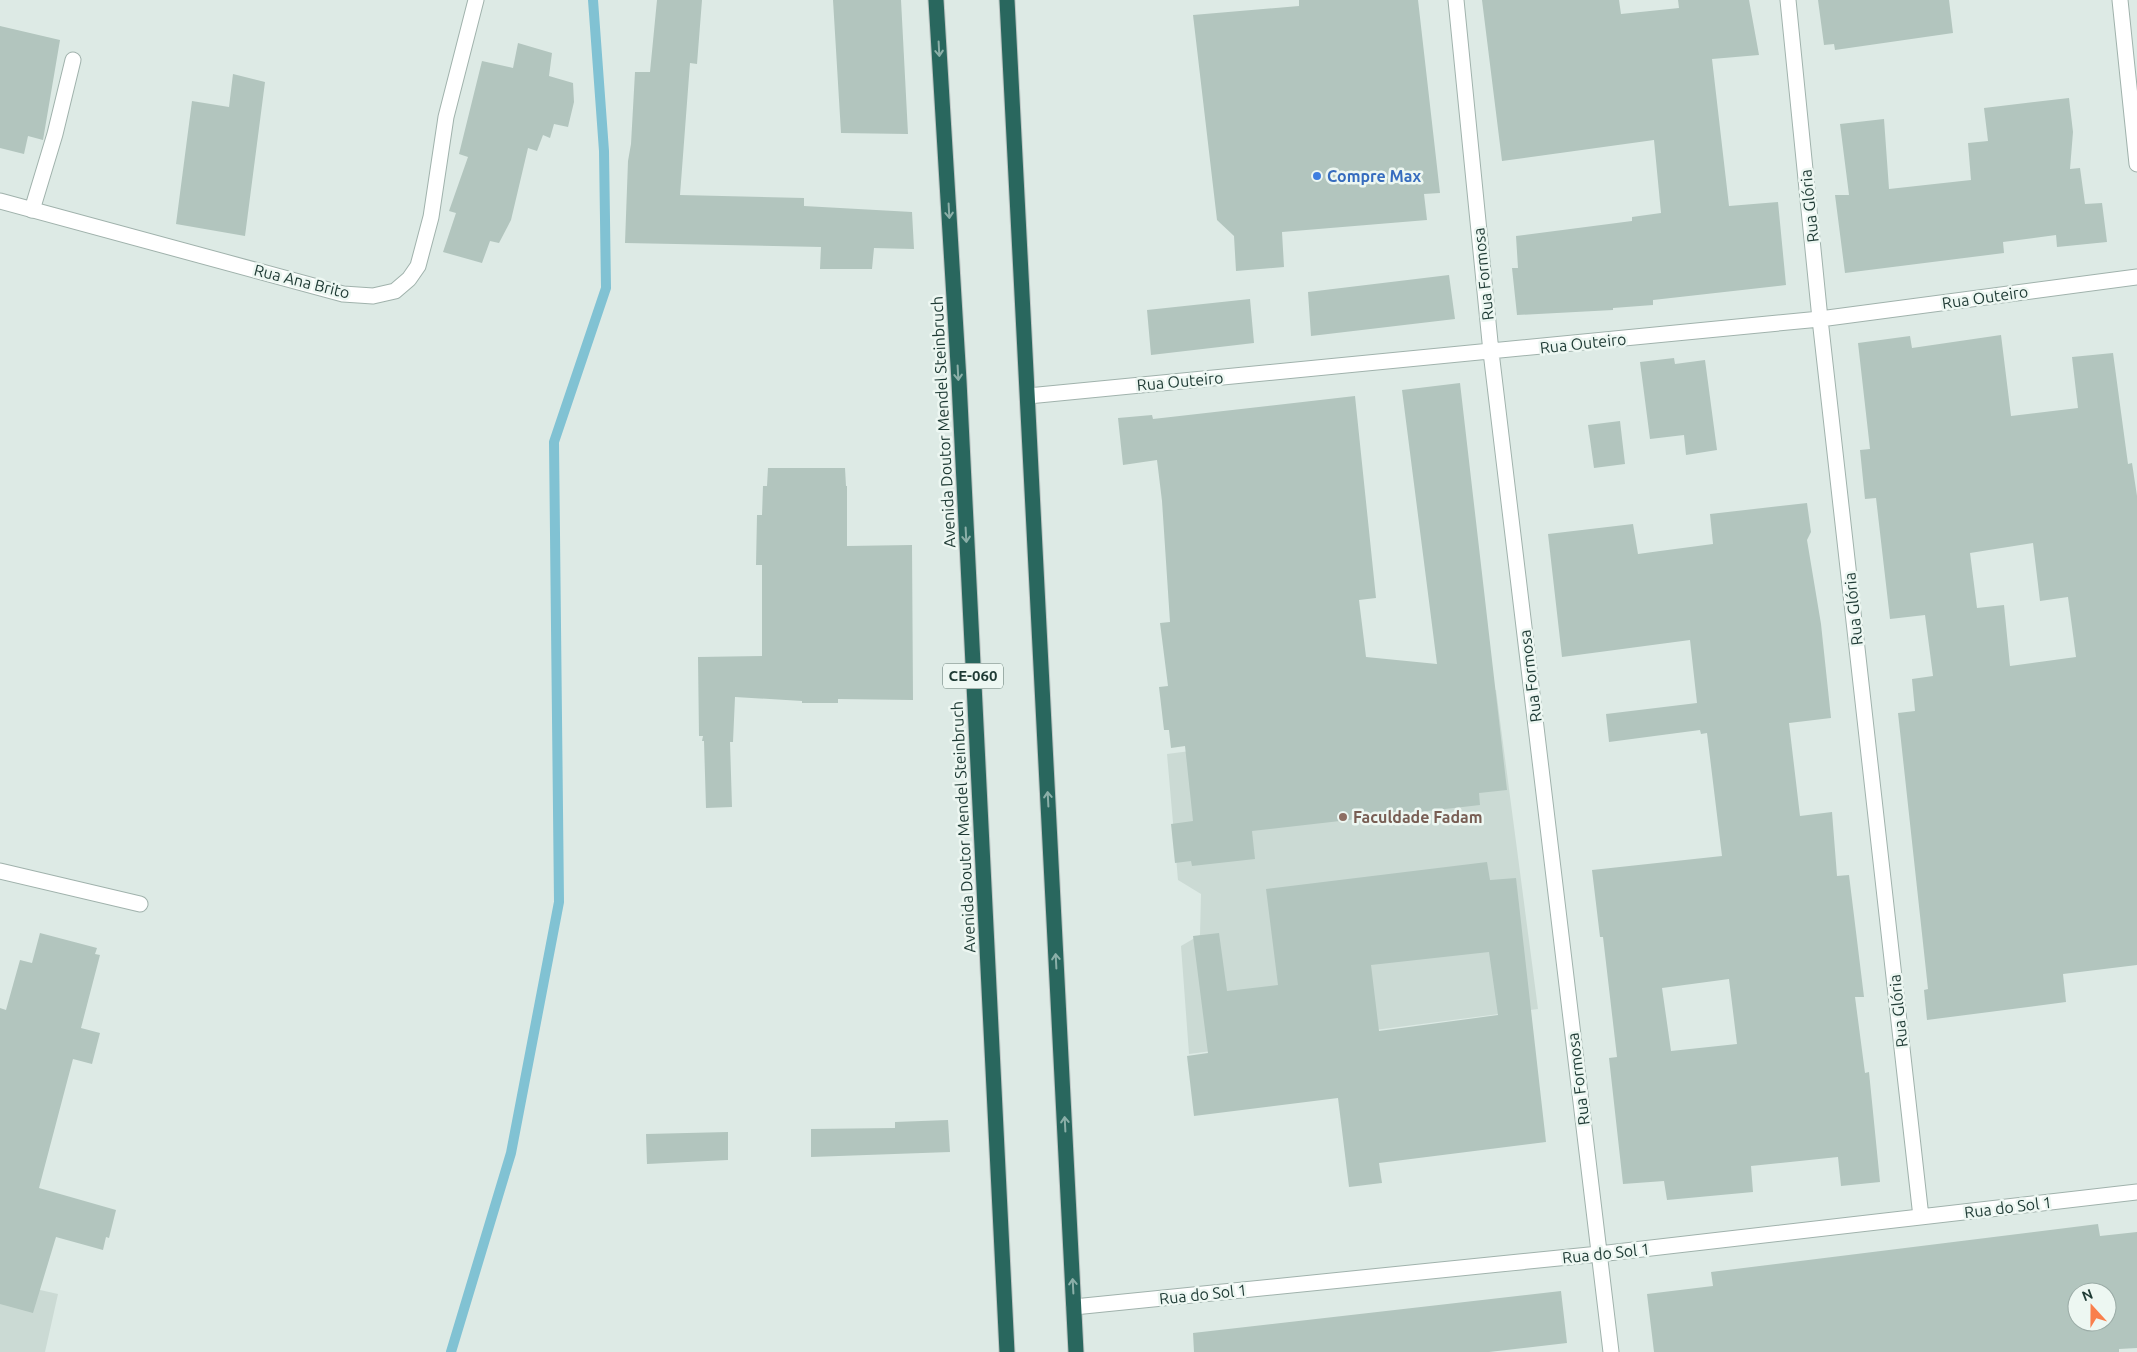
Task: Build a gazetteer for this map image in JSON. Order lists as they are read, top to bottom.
{
  "streets": {
    "highway": ["Avenida Doutor Mendel Steinbruch", "CE-060"],
    "street": [
      "Rua Glória",
      "Rua Formosa",
      "Rua Ana Brito",
      "Rua Outeiro",
      "Rua do Sol 1"
    ]
  },
  "crossings": [
    ["Rua Glória", "Rua Outeiro"],
    ["Rua Glória", "Rua do Sol 1"],
    ["Rua Formosa", "Rua Outeiro"],
    ["Rua Formosa", "Rua do Sol 1"]
  ],
  "places": ["Compre Max", "Faculdade Fadam"],
  "north": "top"
}
